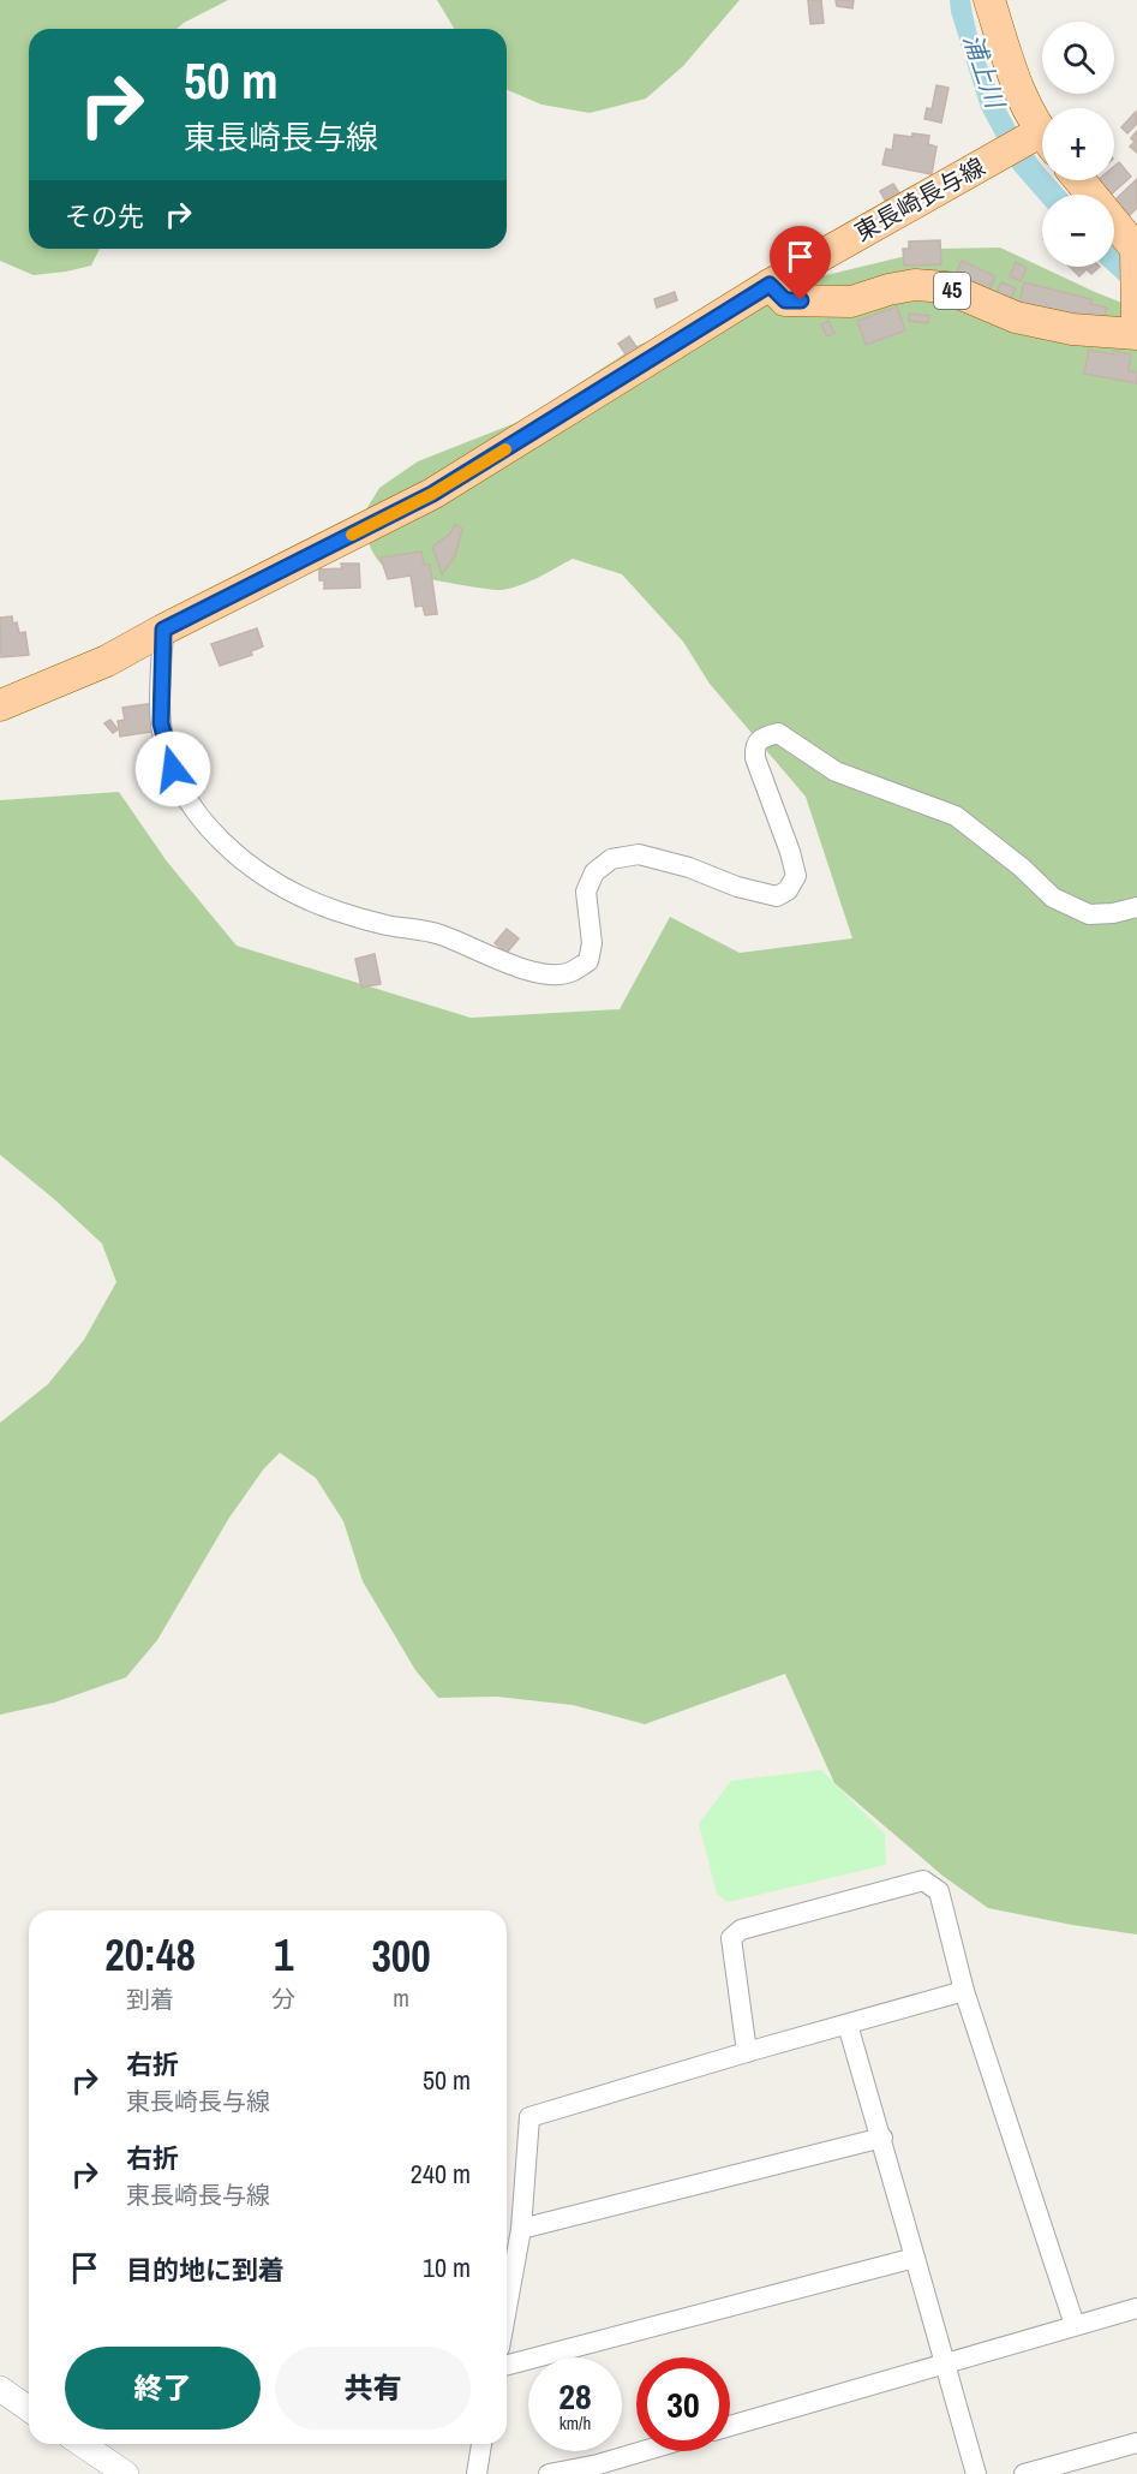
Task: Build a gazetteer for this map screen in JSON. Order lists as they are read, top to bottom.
{
  "streets": {
    "main road": ["東長崎長与線", "45"]
  },
  "crossings": [
    ["東長崎長与線", "45"]
  ],
  "water": ["浦上川"],
  "page": {
    "map_buttons": ["+", "−"],
    "turn": ["50 m", "東長崎長与線"],
    "then": "その先",
    "eta": [
      "20:48",
      "到着",
      "1",
      "分",
      "300",
      "m"
    ],
    "list": [
      {
        "name": "右折",
        "note": "東長崎長与線",
        "value": "50 m"
      },
      {
        "name": "右折",
        "note": "東長崎長与線",
        "value": "240 m"
      },
      {
        "name": "目的地に到着",
        "value": "10 m"
      }
    ],
    "buttons": ["終了", "共有"],
    "speed": "28 km/h",
    "limit": "30"
  }
}
